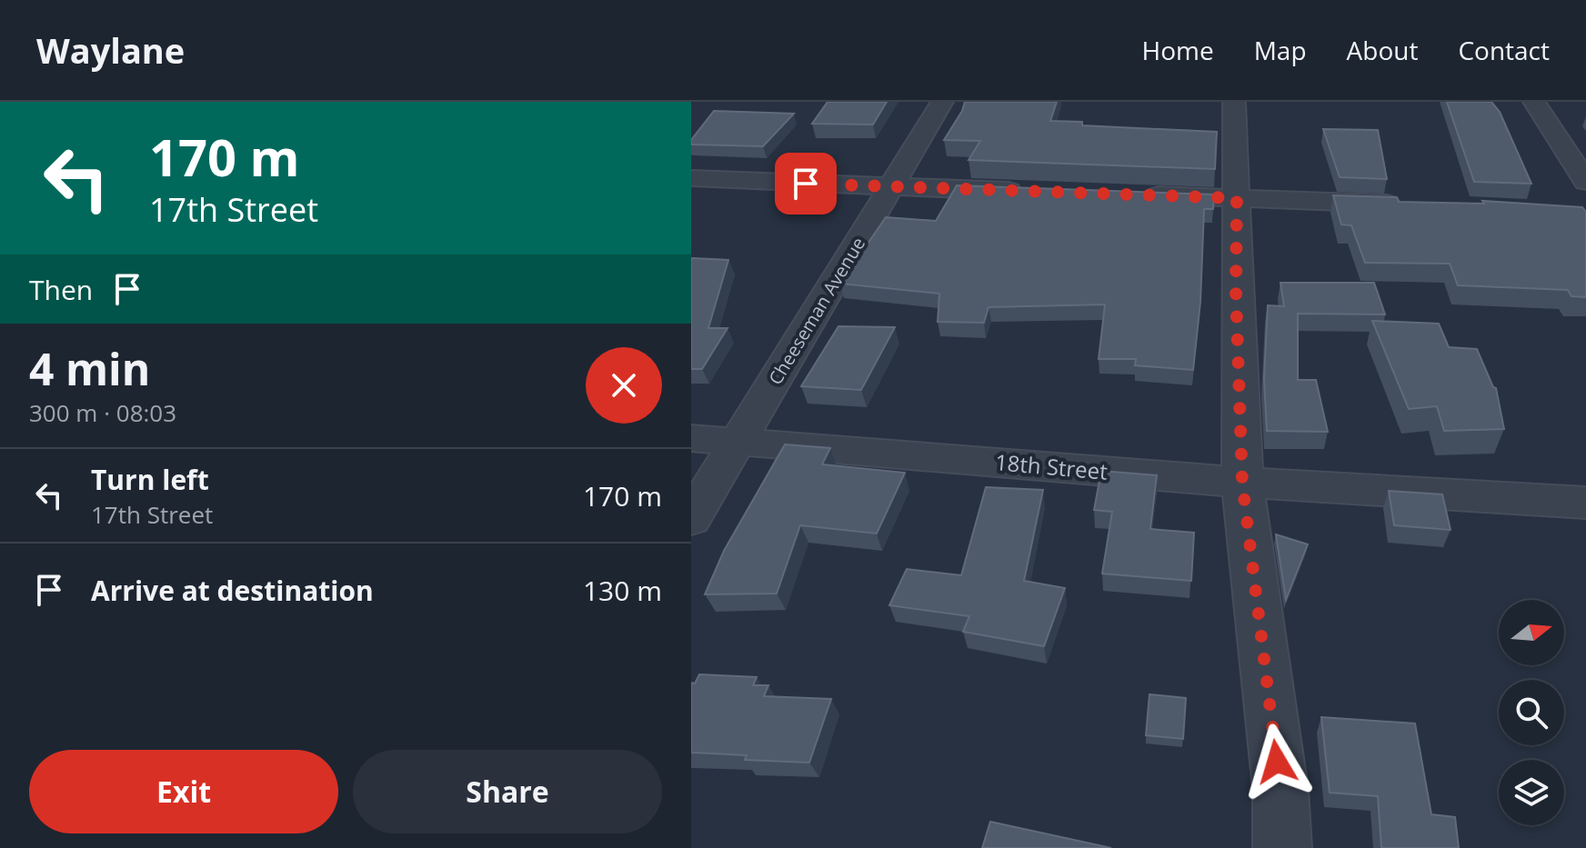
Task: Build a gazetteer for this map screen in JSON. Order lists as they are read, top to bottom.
{
  "streets": {
    "street": ["Cheeseman Avenue", "18th Street"]
  },
  "crossings": [
    ["Cheeseman Avenue", "18th Street"]
  ],
  "north": "right",
  "page": {
    "header": "Waylane",
    "nav": [
      "Home",
      "Map",
      "About",
      "Contact"
    ],
    "turn": ["170 m", "17th Street"],
    "then": "Then",
    "heading": ["4 min", "300 m · 08:03"],
    "list": [
      {
        "name": "Turn left",
        "note": "17th Street",
        "value": "170 m"
      },
      {
        "name": "Arrive at destination",
        "value": "130 m"
      }
    ],
    "buttons": ["Exit", "Share"]
  }
}
